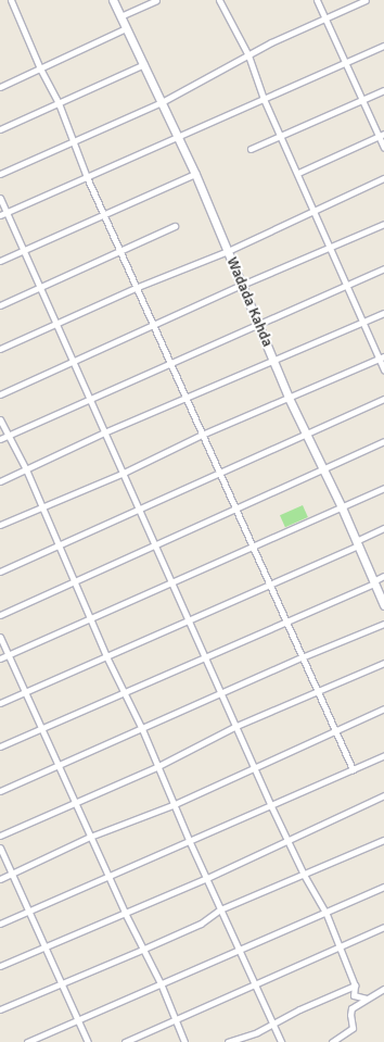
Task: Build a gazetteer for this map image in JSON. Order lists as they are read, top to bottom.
{
  "streets": {
    "main road": ["Wadada Kahda"]
  }
}
